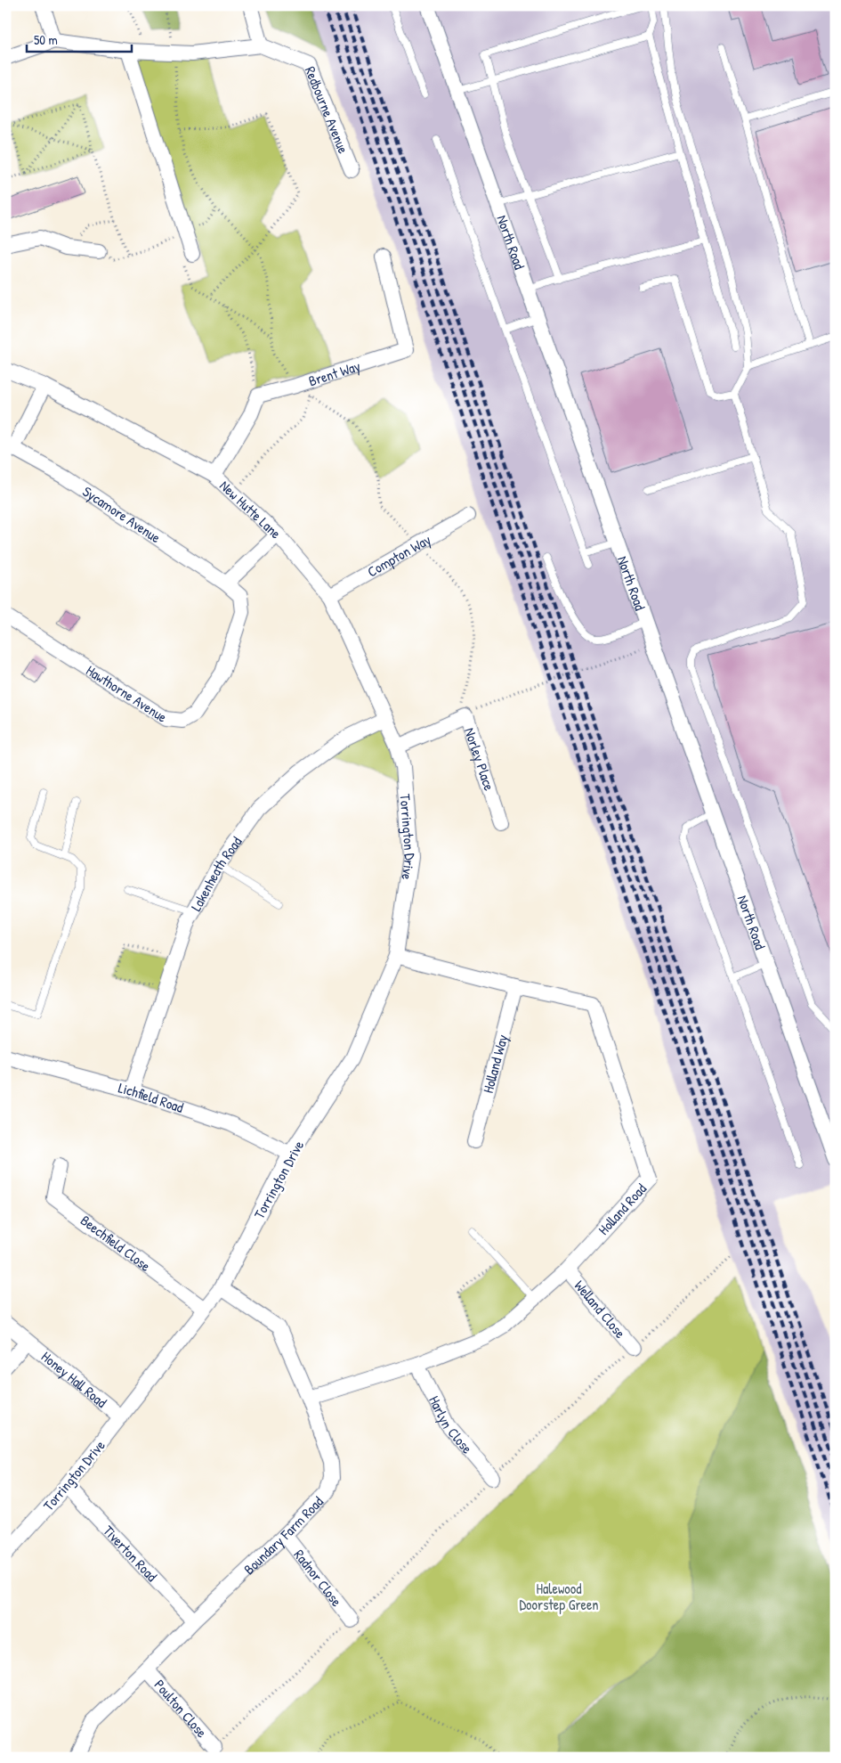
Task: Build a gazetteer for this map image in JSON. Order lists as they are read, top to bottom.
{
  "streets": {
    "street": [
      "Redbourne Avenue",
      "North Road",
      "Brent Way",
      "New Hutte Lane",
      "Sycamore Avenue",
      "Compton Way",
      "Hawthorne Avenue",
      "Norley Place",
      "Torrington Drive",
      "Lakenheath Road",
      "Holland Way",
      "Lichfield Road",
      "Holland Road",
      "Beechfield Close",
      "Welland Close",
      "Honey Hall Road",
      "Harlyn Close",
      "Boundary Farm Road",
      "Tiverton Road",
      "Radnor Close",
      "Poulton Close"
    ]
  },
  "crossings": [
    ["New Hutte Lane", "Sycamore Avenue"],
    ["New Hutte Lane", "Compton Way"],
    ["New Hutte Lane", "Norley Place"],
    ["New Hutte Lane", "Torrington Drive"],
    ["New Hutte Lane", "Lakenheath Road"],
    ["Sycamore Avenue", "Hawthorne Avenue"],
    ["Norley Place", "Torrington Drive"],
    ["Torrington Drive", "Lichfield Road"],
    ["Torrington Drive", "Holland Road"],
    ["Torrington Drive", "Beechfield Close"],
    ["Torrington Drive", "Honey Hall Road"],
    ["Torrington Drive", "Boundary Farm Road"],
    ["Torrington Drive", "Tiverton Road"],
    ["Lakenheath Road", "Lichfield Road"],
    ["Holland Way", "Holland Road"],
    ["Holland Road", "Welland Close"],
    ["Holland Road", "Harlyn Close"],
    ["Holland Road", "Boundary Farm Road"],
    ["Boundary Farm Road", "Tiverton Road"],
    ["Boundary Farm Road", "Radnor Close"],
    ["Boundary Farm Road", "Poulton Close"]
  ],
  "parks": ["Halewood Doorstep Green"],
  "scale_bar": "50 m"
}
